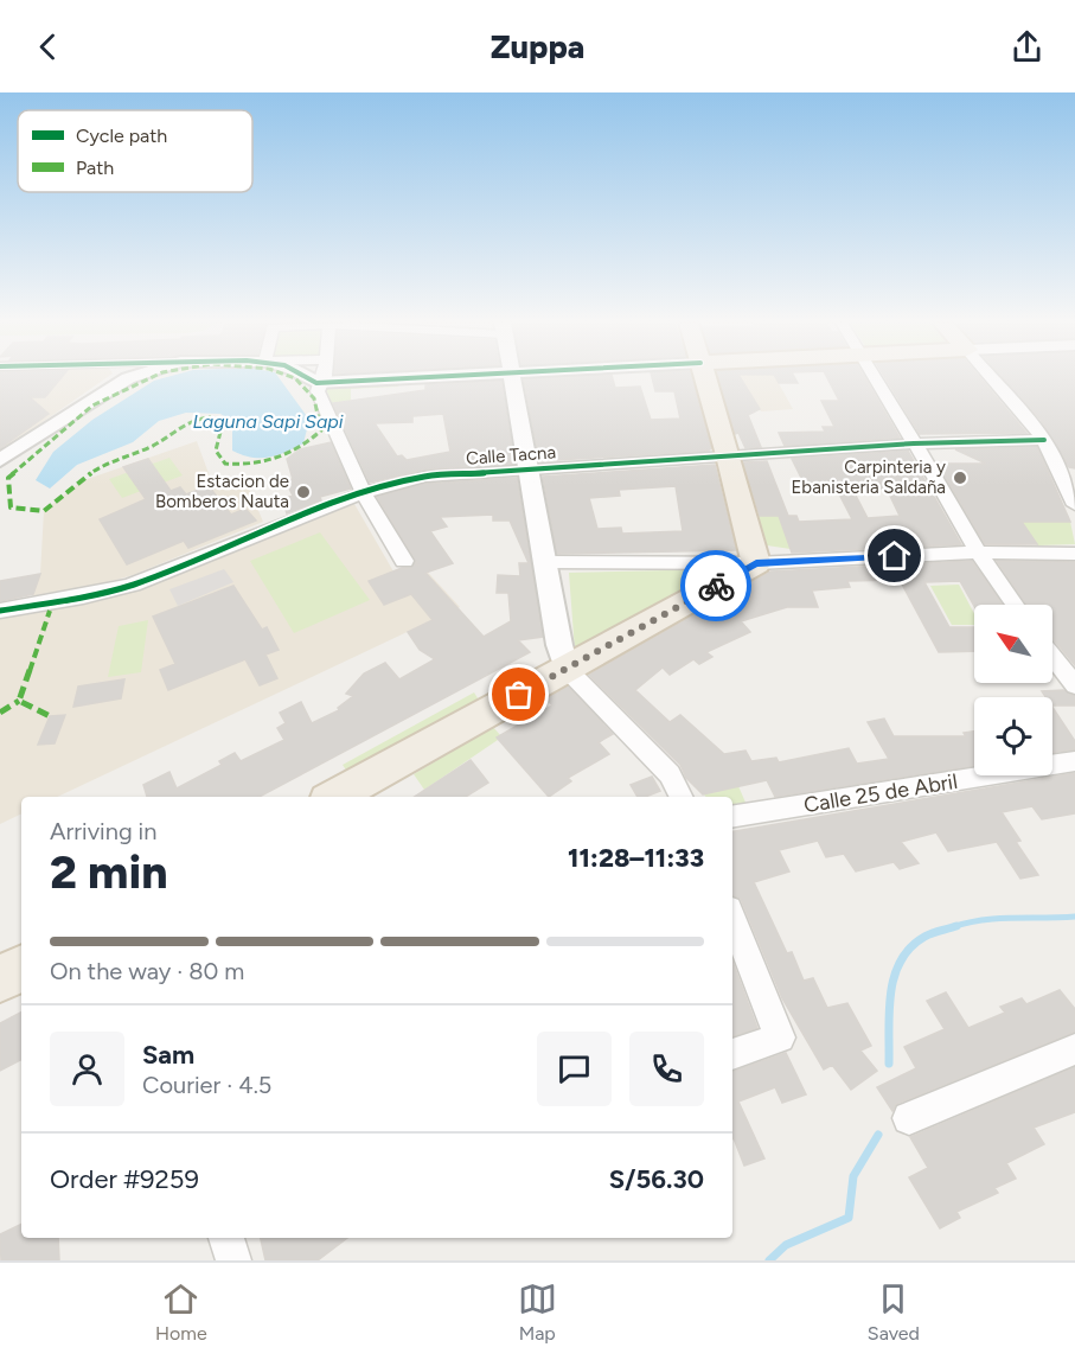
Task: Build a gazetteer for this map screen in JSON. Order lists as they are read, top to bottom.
{
  "streets": {
    "street": ["Calle Tacna", "Calle 25 de Abril"]
  },
  "water": ["Laguna Sapi Sapi"],
  "places": ["Carpinteria y Ebanisteria Saldaña", "Estacion de Bomberos Nauta"],
  "legend": ["Cycle path", "Path"],
  "north": "top left",
  "page": {
    "header": "Zuppa",
    "heading": ["2 min", "Arriving in", "11:28–11:33"],
    "panel": [
      "Sam",
      "Courier · 4.5",
      "Order #9259",
      "S/56.30"
    ],
    "bar": "On the way · 80 m",
    "tabs": ["Home", "Map", "Saved"]
  }
}
